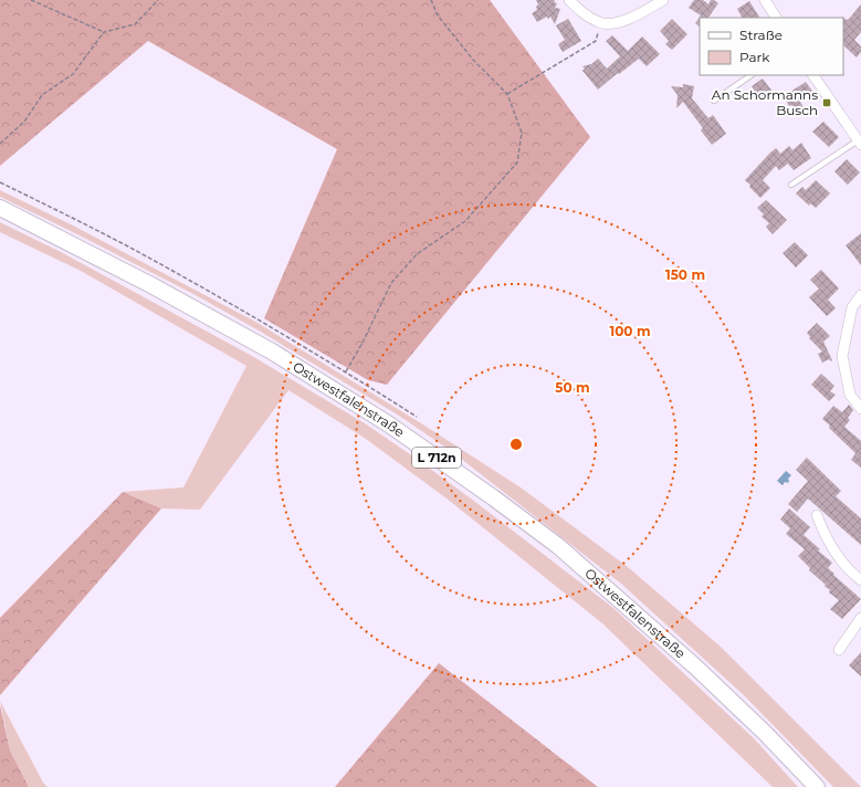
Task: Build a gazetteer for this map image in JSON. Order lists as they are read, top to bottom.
{
  "streets": {
    "main road": ["Ostwestfalenstraße", "L 712n"]
  },
  "places": {
    "transit": ["An Schormanns Busch"]
  },
  "legend": ["Straße", "Park"],
  "rings": ["150 m", "100 m", "50 m"]
}
